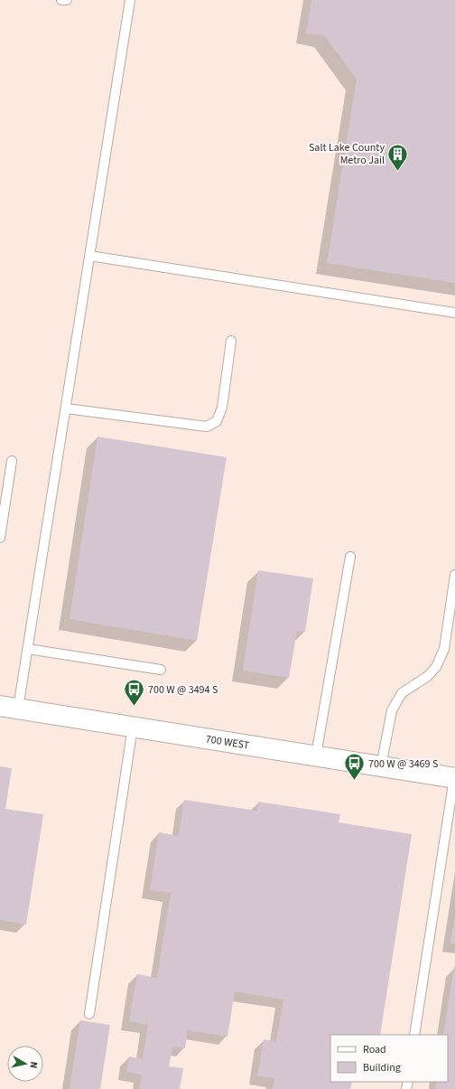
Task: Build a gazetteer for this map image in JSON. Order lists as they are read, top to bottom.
{
  "streets": {
    "street": ["700 WEST"]
  },
  "places": {
    "building": ["Salt Lake County Metro Jail"],
    "bus stop": ["700 W @ 3494 S", "700 W @ 3469 S"]
  },
  "legend": ["Road", "Building"],
  "north": "right"
}
